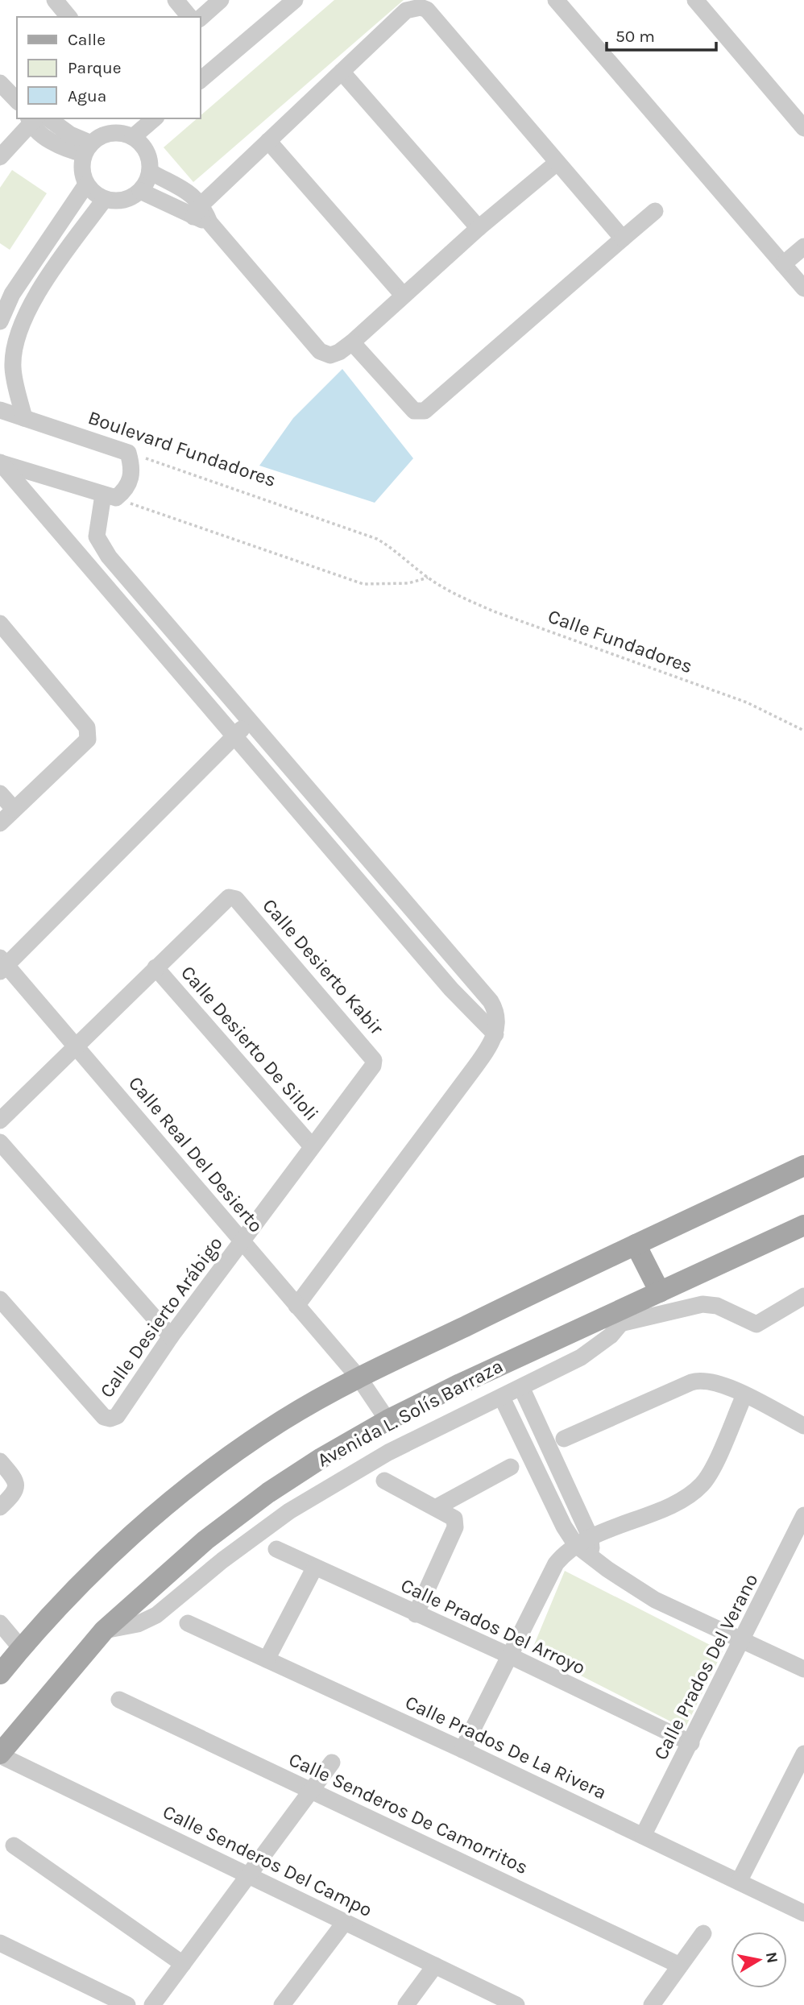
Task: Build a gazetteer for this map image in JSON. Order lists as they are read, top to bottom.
{
  "streets": {
    "main road": ["Avenida L. Solís Barraza"],
    "street": [
      "Boulevard Fundadores",
      "Calle Desierto Kabir",
      "Calle Desierto De Siloli",
      "Calle Real Del Desierto",
      "Calle Desierto Arábigo",
      "Calle Prados Del Arroyo",
      "Calle Prados Del Verano",
      "Calle Prados De La Rivera",
      "Calle Senderos De Camorritos",
      "Calle Senderos Del Campo"
    ],
    "path": ["Calle Fundadores"]
  },
  "crossings": [
    ["Boulevard Fundadores", "Calle Fundadores"],
    ["Calle Desierto Kabir", "Calle Desierto De Siloli"],
    ["Calle Desierto Kabir", "Calle Real Del Desierto"],
    ["Calle Desierto Kabir", "Calle Desierto Arábigo"],
    ["Calle Real Del Desierto", "Calle Desierto Arábigo"],
    ["Calle Real Del Desierto", "Avenida L. Solís Barraza"],
    ["Avenida L. Solís Barraza", "Calle Senderos Del Campo"],
    ["Calle Prados Del Arroyo", "Calle Prados Del Verano"],
    ["Calle Prados Del Verano", "Calle Prados De La Rivera"]
  ],
  "legend": ["Calle", "Parque", "Agua"],
  "scale_bar": "50 m",
  "north": "right"
}
